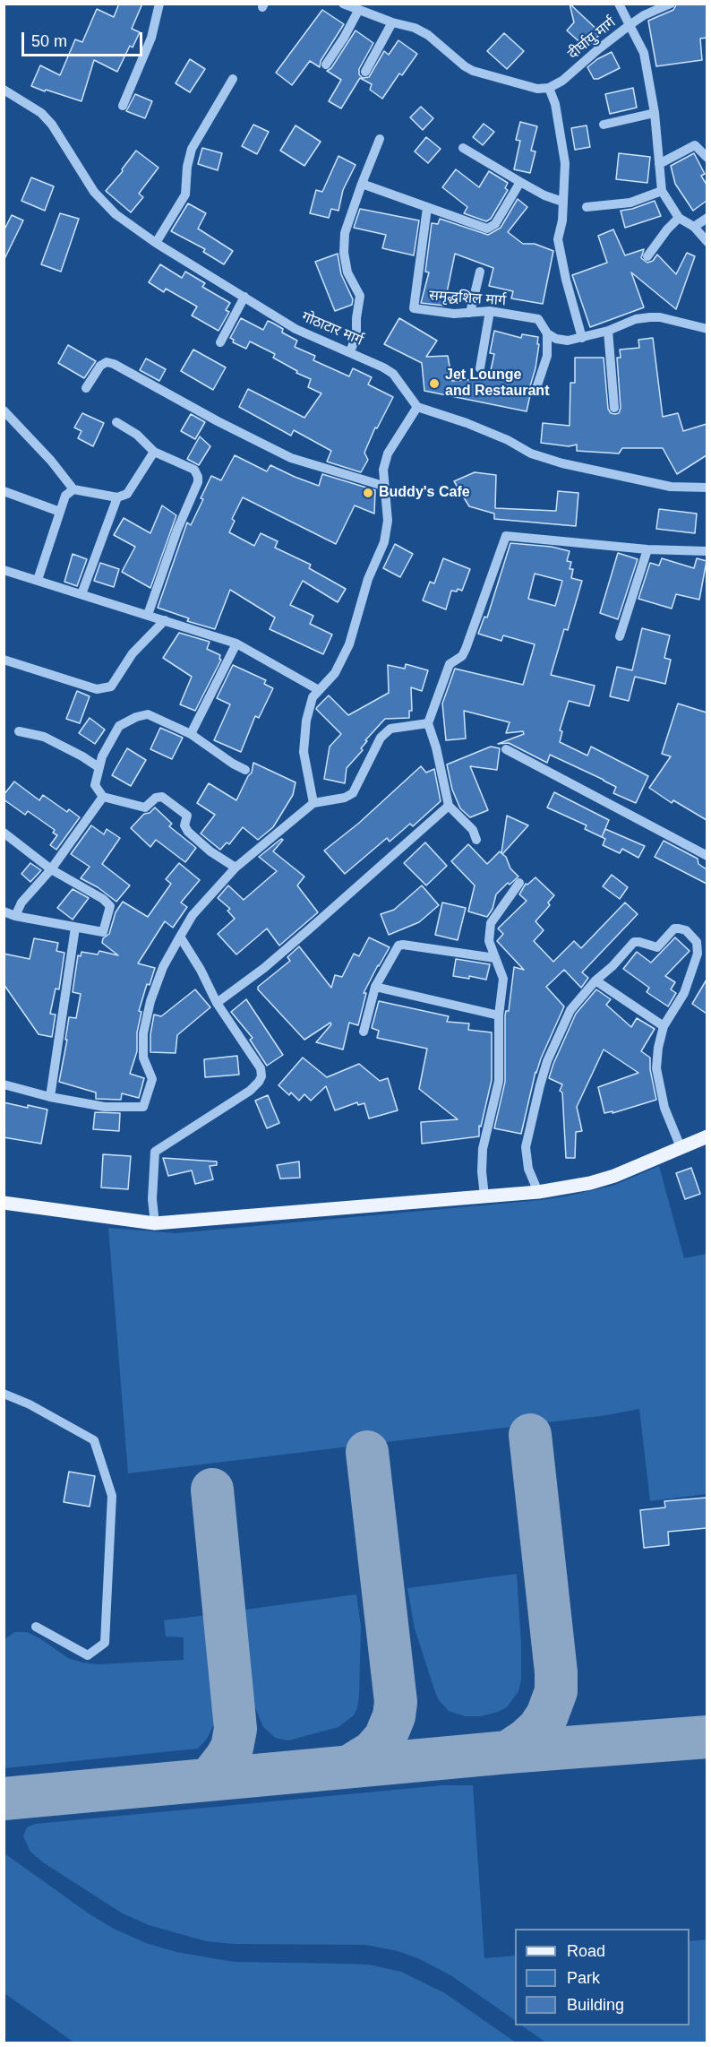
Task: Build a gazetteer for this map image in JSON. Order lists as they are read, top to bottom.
{
  "streets": {
    "street": ["दीर्घायु मार्ग", "समृद्धशिल मार्ग", "गोठाटार मार्ग"]
  },
  "places": ["Jet Lounge and Restaurant", "Buddy's Cafe"],
  "legend": ["Road", "Park", "Building"],
  "scale_bar": "50 m"
}
